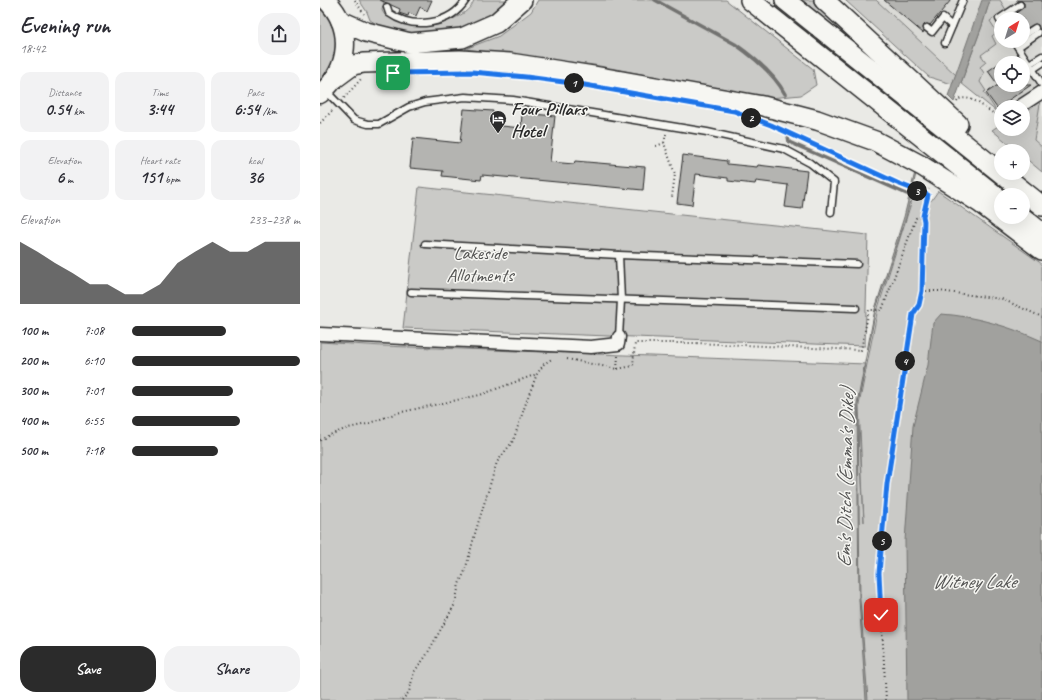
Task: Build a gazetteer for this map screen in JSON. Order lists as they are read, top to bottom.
{
  "water": ["Em's Ditch (Emma's Dike)", "Witney Lake"],
  "parks": ["Lakeside Allotments"],
  "places": {
    "hotel": ["Four Pillars Hotel"]
  },
  "north": "top right",
  "page": {
    "heading": ["Evening run", "18:42"],
    "map_buttons": ["+", "−"],
    "stats": [
      ["Distance", "0.54 km"],
      ["Time", "3:44"],
      ["Pace", "6:54 /km"],
      ["Elevation", "6 m"],
      ["Heart rate", "151 bpm"],
      ["kcal", "36"]
    ],
    "pins": [
      "1",
      "2",
      "3",
      "4",
      "5"
    ],
    "chart": ["Elevation", "233–238 m"],
    "list": [
      {
        "name": "100 m",
        "note": "7:08"
      },
      {
        "name": "200 m",
        "note": "6:10"
      },
      {
        "name": "300 m",
        "note": "7:01"
      },
      {
        "name": "400 m",
        "note": "6:55"
      },
      {
        "name": "500 m",
        "note": "7:18"
      }
    ],
    "buttons": ["Save", "Share"]
  }
}
